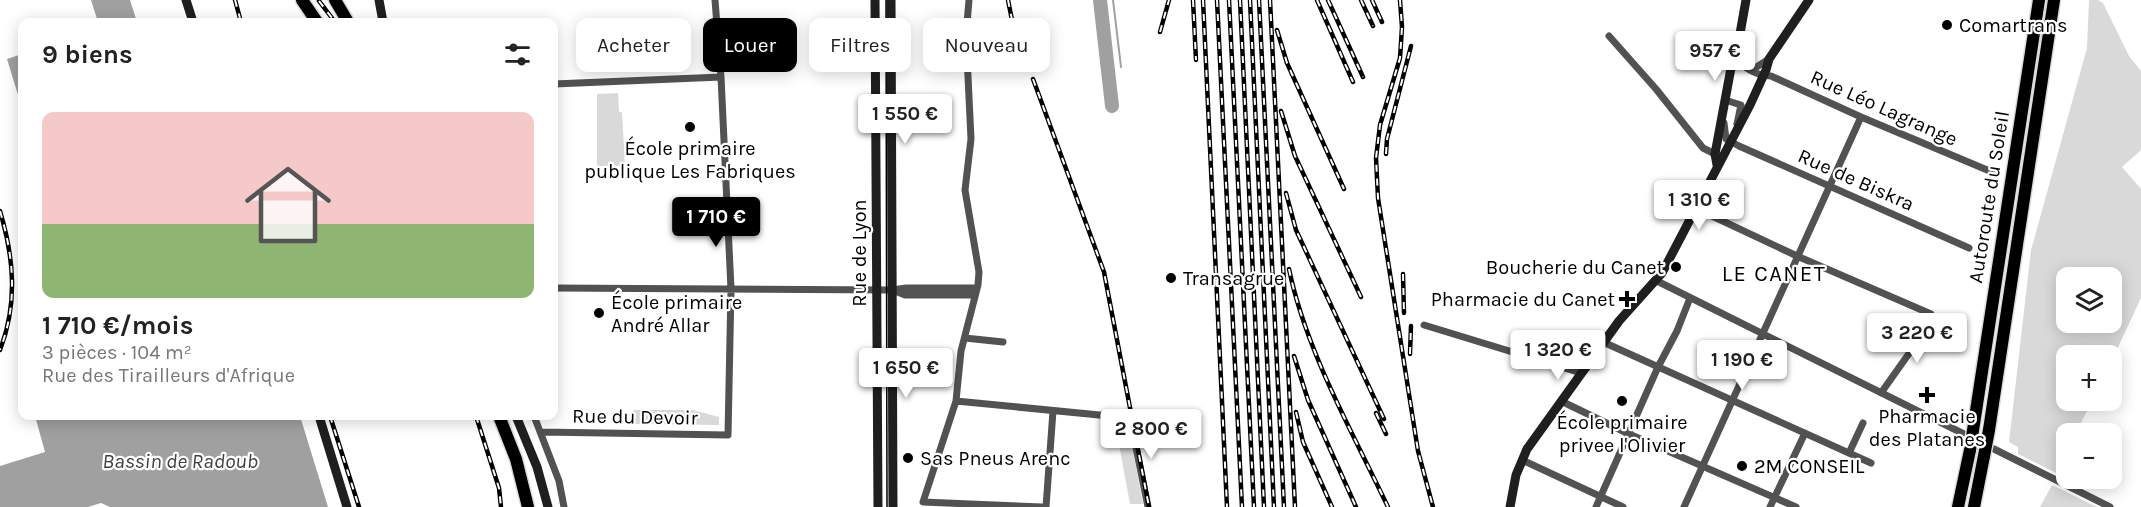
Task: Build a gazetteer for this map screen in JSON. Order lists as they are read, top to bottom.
{
  "streets": {
    "highway": ["Autoroute du Soleil"],
    "street": [
      "Rue Léo Lagrange",
      "Rue de Biskra",
      "Rue de Lyon",
      "Rue du Devoir"
    ]
  },
  "districts": ["LE CANET"],
  "water": ["Bassin de Radoub"],
  "places": {
    "other": [
      "Comartrans",
      "École primaire publique Les Fabriques",
      "Boucherie du Canet",
      "Transagrue",
      "École primaire André Allar",
      "École primaire privee l'Olivier",
      "Sas Pneus Arenc",
      "2M CONSEIL"
    ],
    "health": ["Pharmacie du Canet", "Pharmacie des Platanes"]
  },
  "page": {
    "chip": [
      "Acheter",
      "Louer",
      "Filtres",
      "Nouveau"
    ],
    "heading": "9 biens",
    "price": [
      "957 €",
      "1 550 €",
      "1 310 €",
      "1 710 €",
      "3 220 €",
      "1 320 €",
      "1 190 €",
      "1 650 €",
      "2 800 €"
    ],
    "list": [
      {
        "name": "1 710 €/mois",
        "note": "3 pièces · 104 m² · Rue des Tirailleurs d'Afrique"
      }
    ],
    "map_buttons": ["+", "−"]
  }
}
